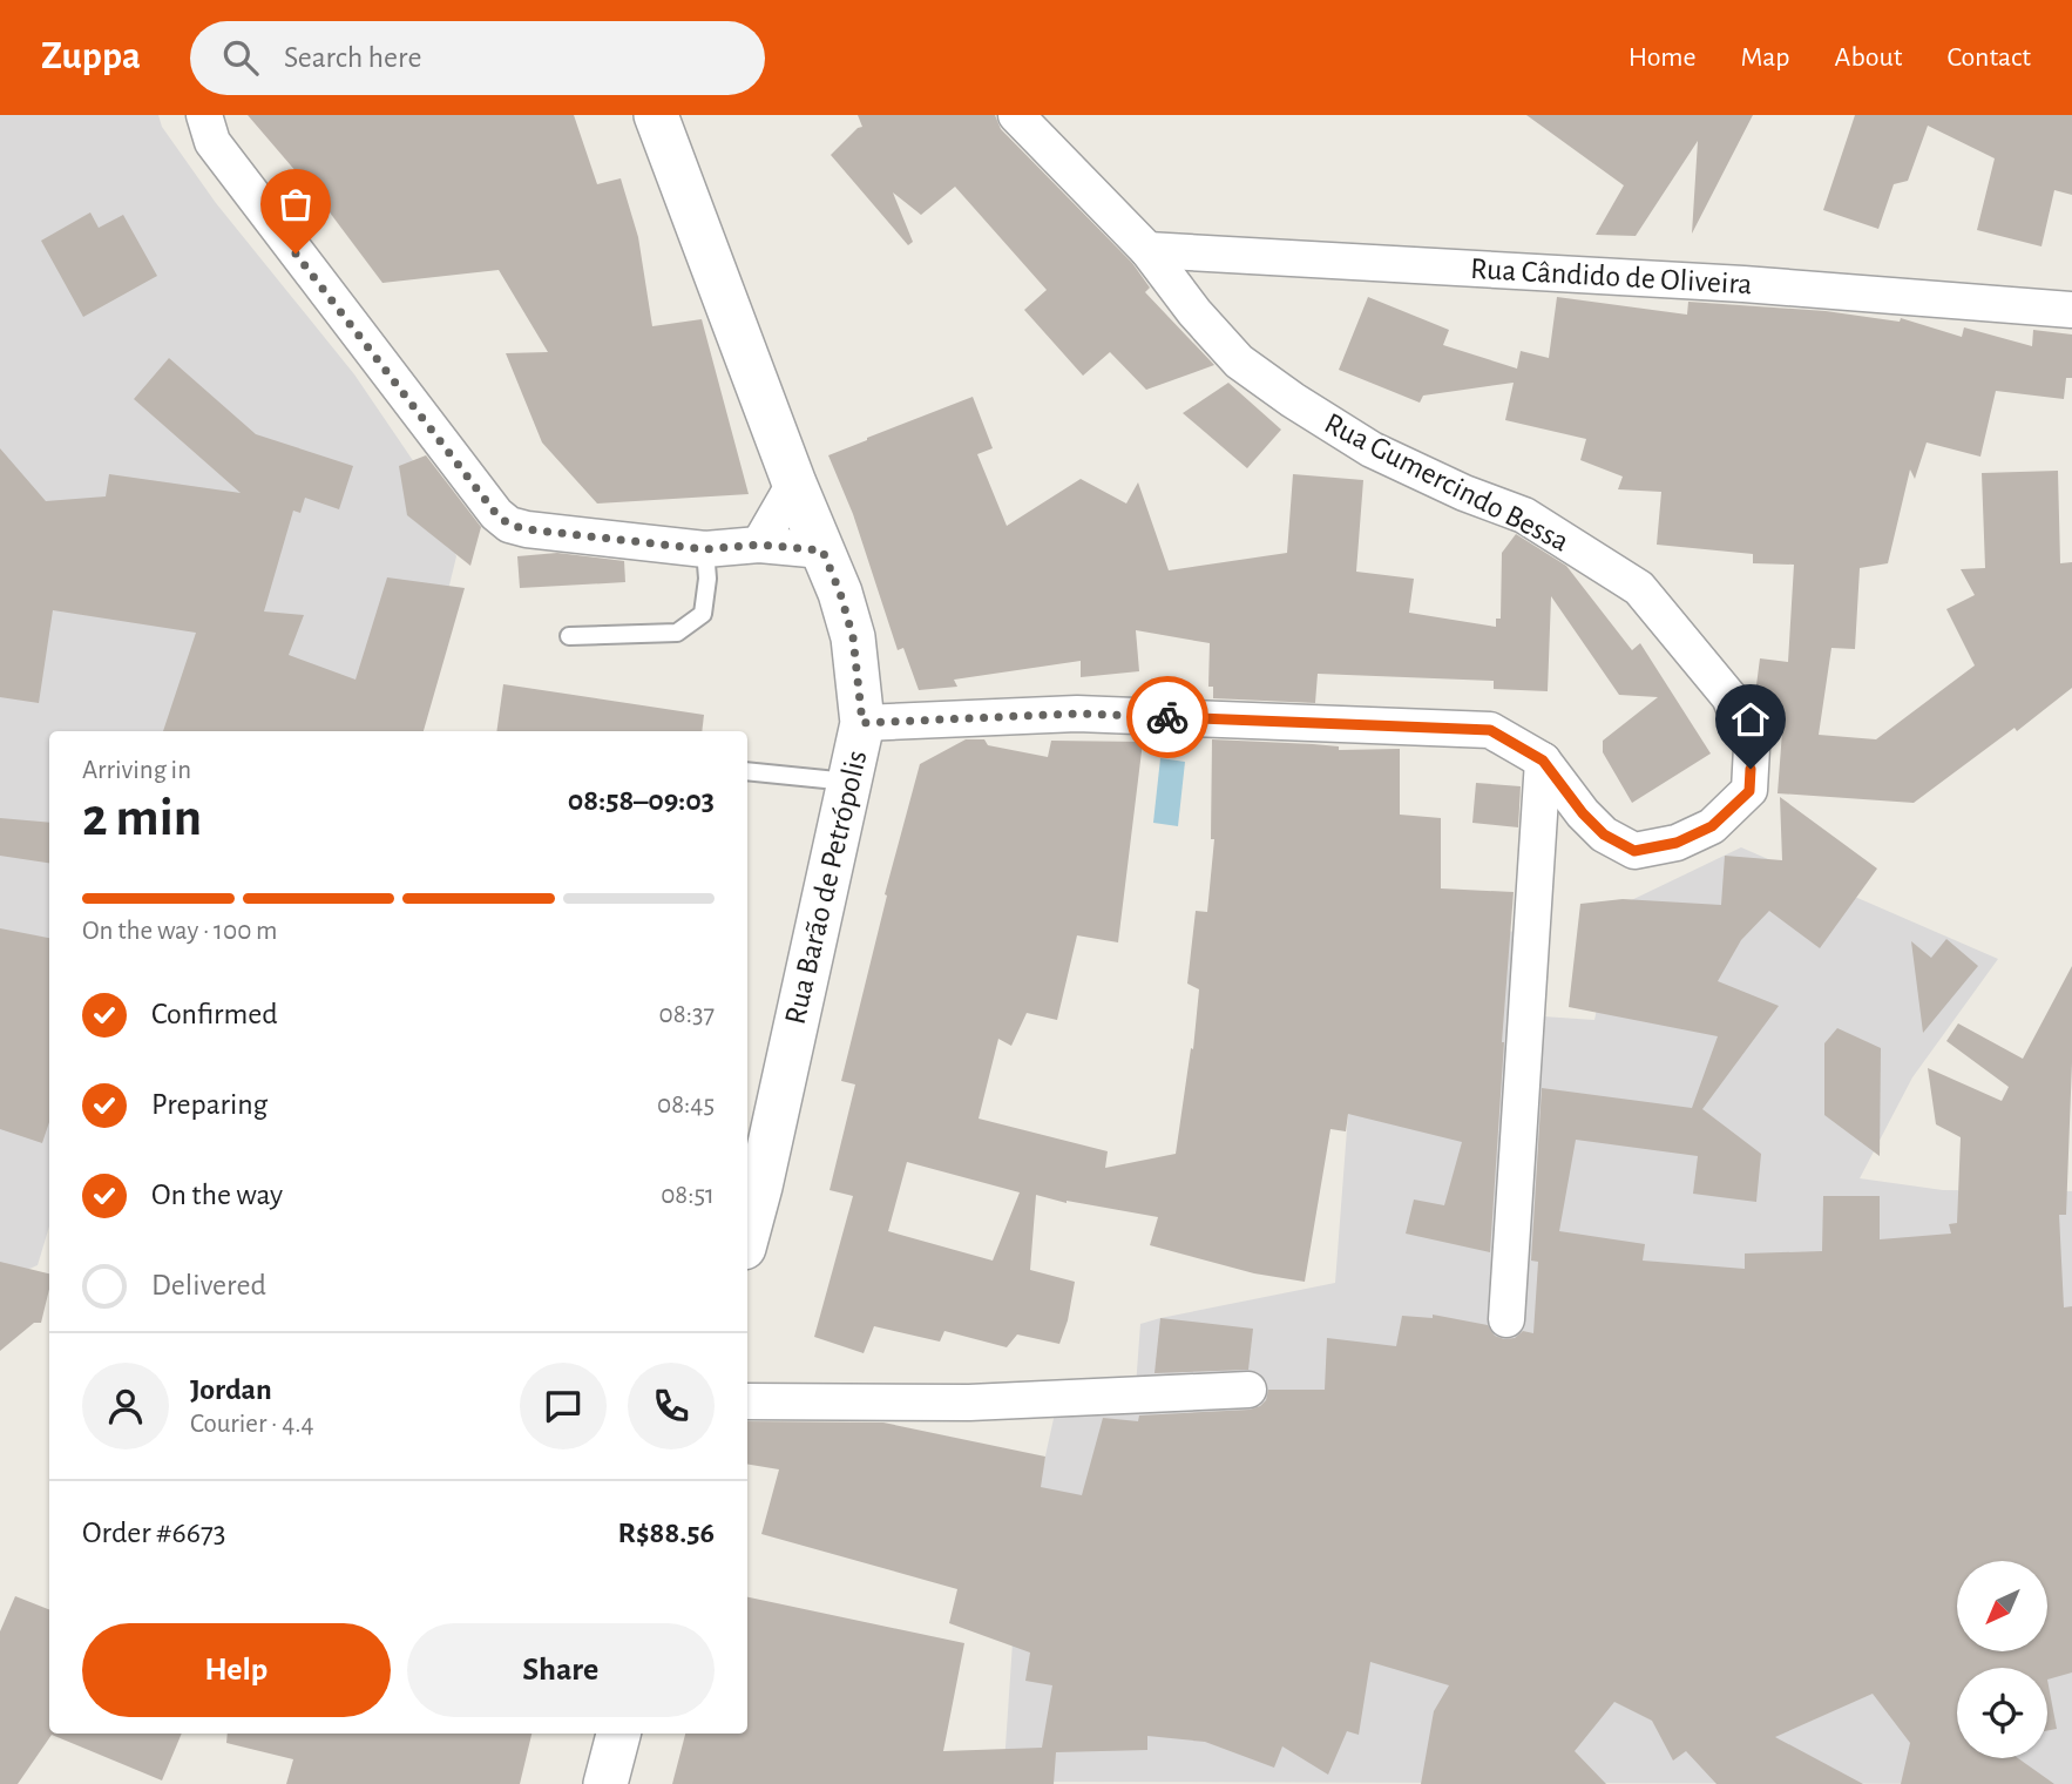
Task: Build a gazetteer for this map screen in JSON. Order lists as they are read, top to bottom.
{
  "streets": {
    "street": ["Rua Cândido de Oliveira", "Rua Gumercindo Bessa", "Rua Barão de Petrópolis"]
  },
  "crossings": [
    ["Rua Cândido de Oliveira", "Rua Gumercindo Bessa"],
    ["Rua Gumercindo Bessa", "Rua Barão de Petrópolis"]
  ],
  "north": "bottom left",
  "page": {
    "header": "Zuppa",
    "search": "Search here",
    "nav": [
      "Home",
      "Map",
      "About",
      "Contact"
    ],
    "heading": ["2 min", "Arriving in", "08:58–09:03"],
    "panel": [
      "Jordan",
      "Courier · 4.4",
      "Order #6673",
      "R$88.56"
    ],
    "bar": "On the way · 100 m",
    "list": [
      ["Confirmed", "08:37"],
      ["Preparing", "08:45"],
      ["On the way", "08:51"],
      "Delivered"
    ],
    "buttons": ["Help", "Share"]
  }
}
